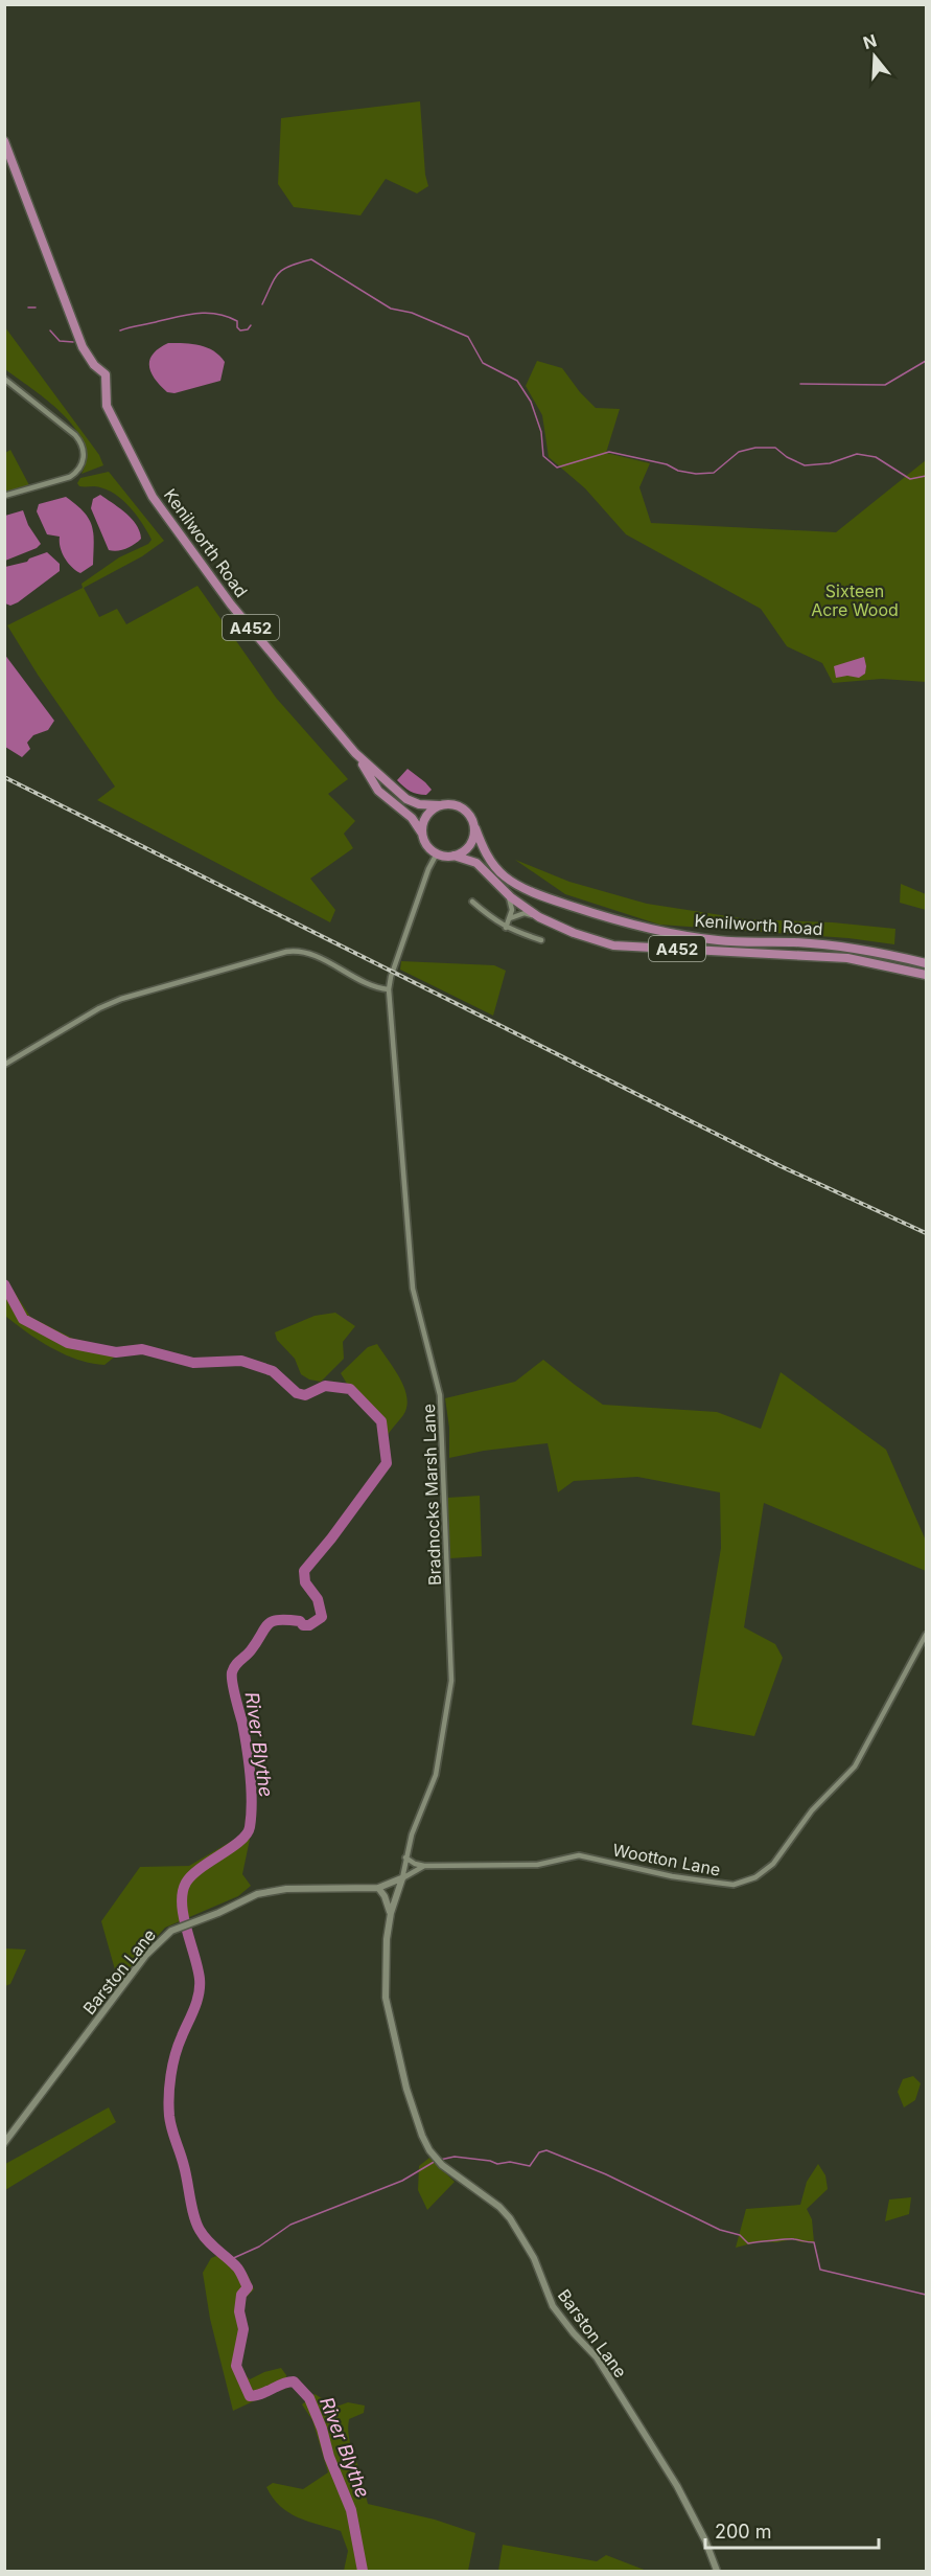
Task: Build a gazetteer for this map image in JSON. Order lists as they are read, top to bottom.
{
  "streets": {
    "highway": ["Kenilworth Road", "A452"],
    "street": ["Bradnocks Marsh Lane", "Wootton Lane", "Barston Lane"]
  },
  "crossings": [
    ["Kenilworth Road", "A452"],
    ["Kenilworth Road", "Bradnocks Marsh Lane"],
    ["A452", "Bradnocks Marsh Lane"],
    ["Bradnocks Marsh Lane", "Wootton Lane"],
    ["Bradnocks Marsh Lane", "Barston Lane"],
    ["Wootton Lane", "Barston Lane"]
  ],
  "water": ["River Blythe"],
  "parks": ["Sixteen Acre Wood"],
  "scale_bar": "200 m",
  "north": "top"
}
